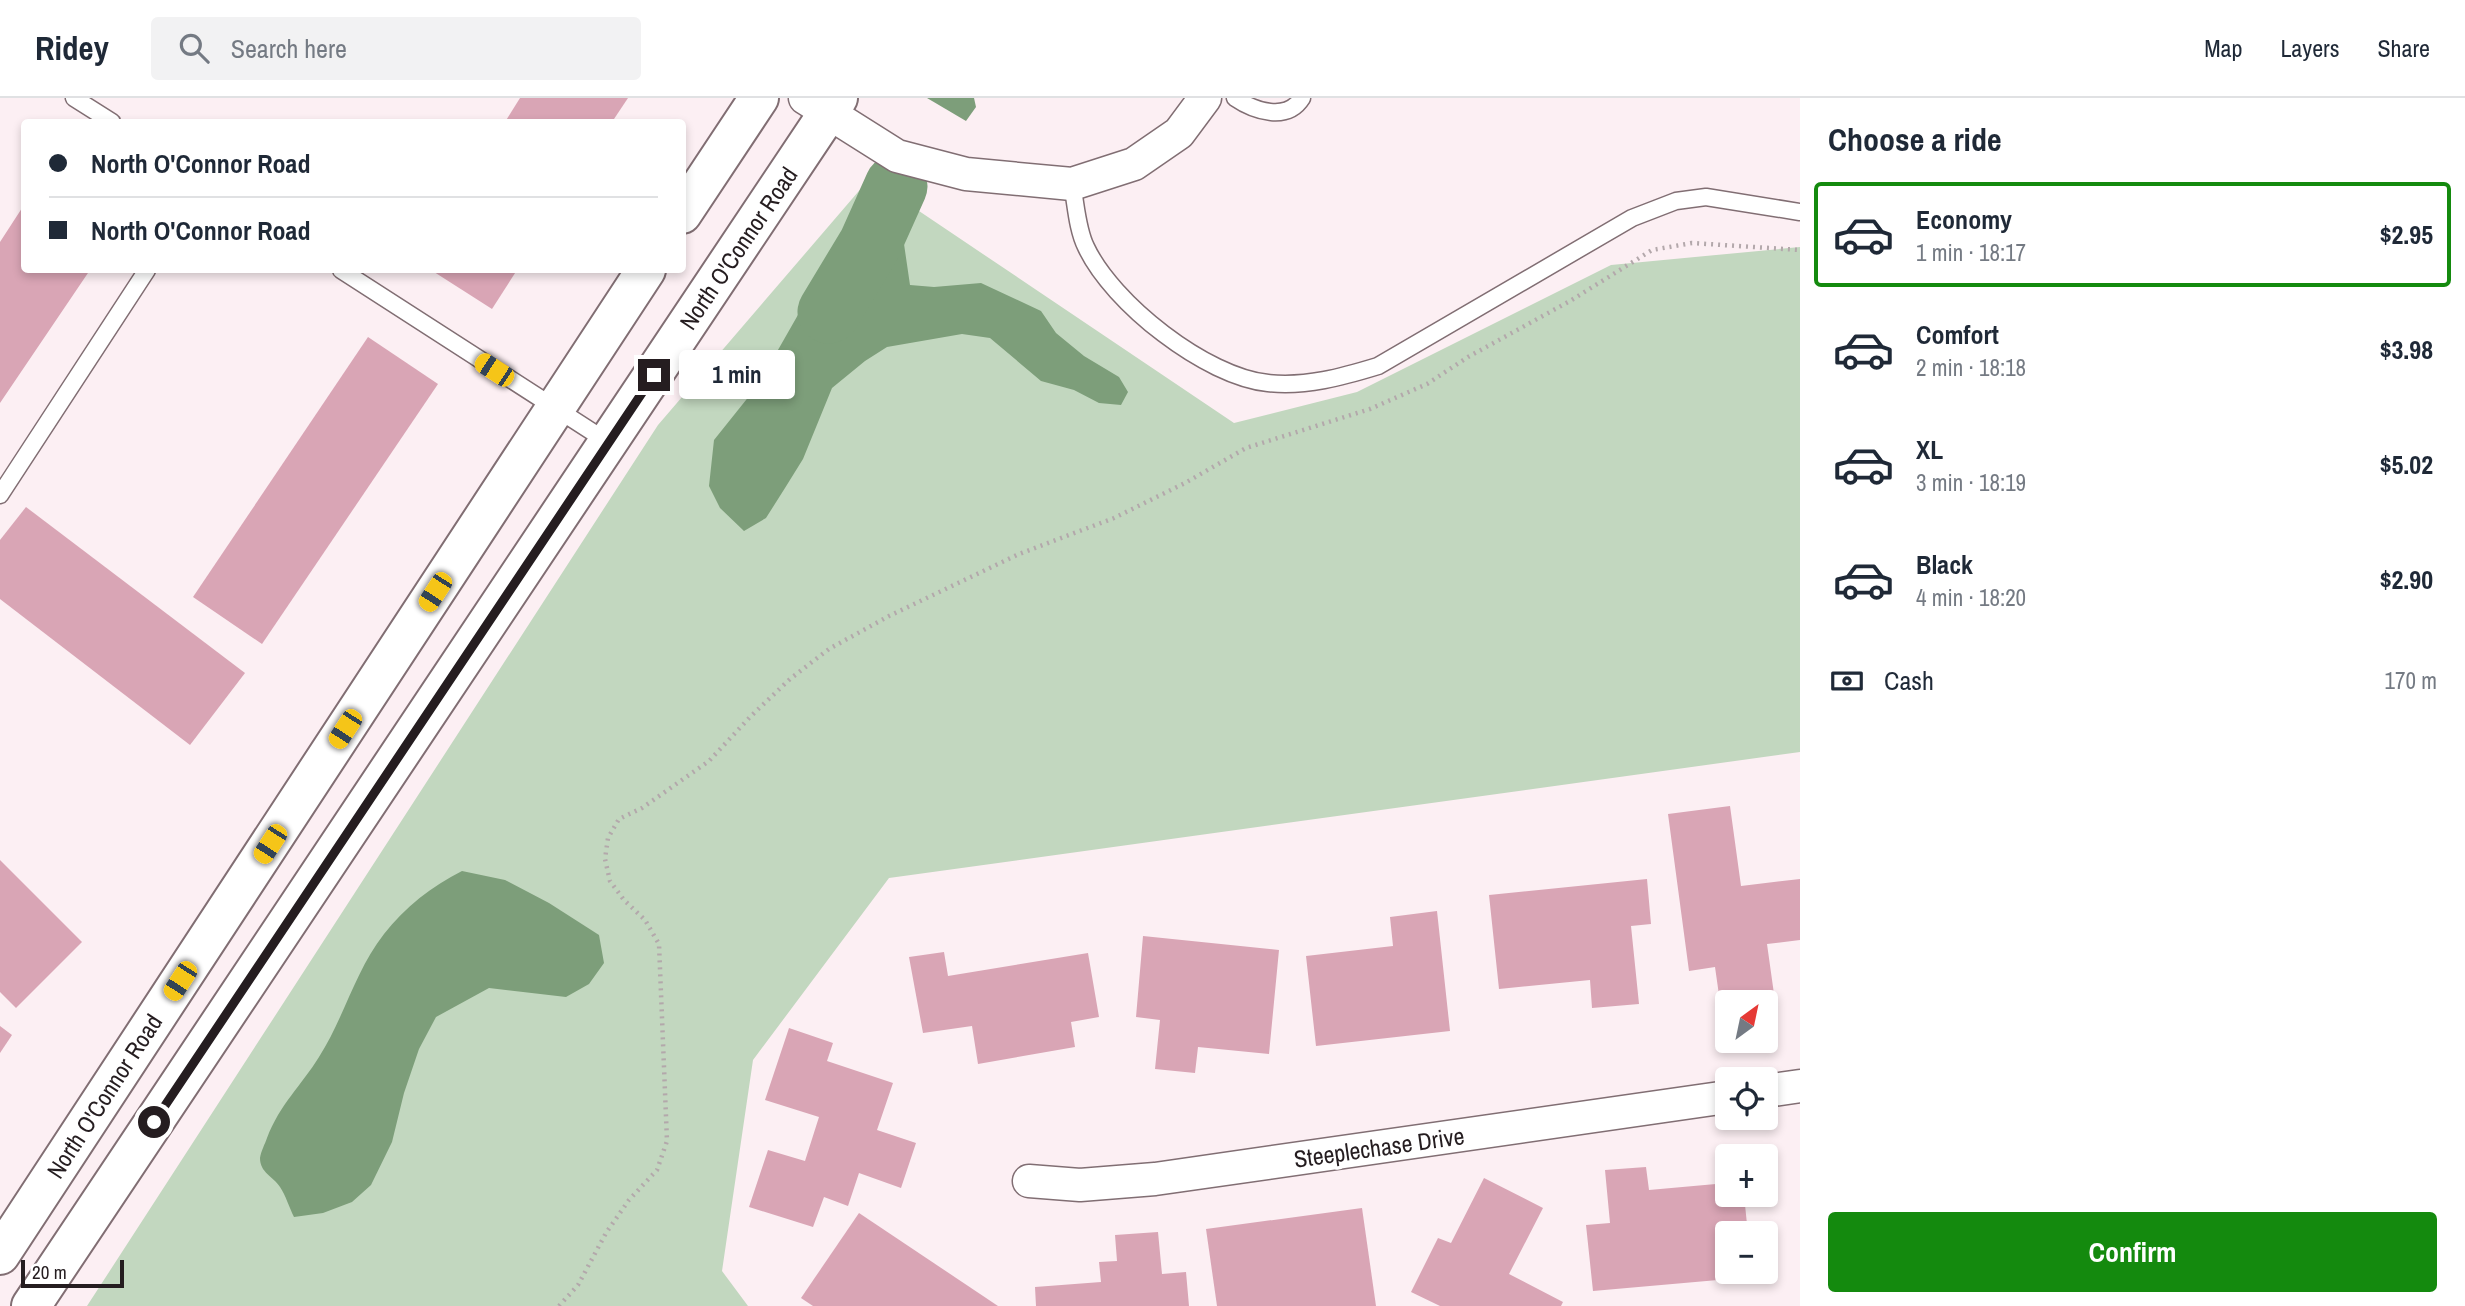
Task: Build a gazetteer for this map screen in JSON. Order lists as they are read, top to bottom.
{
  "streets": {
    "main road": ["North O'Connor Road"],
    "street": ["Steeplechase Drive"]
  },
  "scale_bar": "20 m",
  "north": "top right",
  "page": {
    "header": "Ridey",
    "search": "Search here",
    "nav": ["Map", "Layers", "Share"],
    "heading": "Choose a ride",
    "banner": ["North O'Connor Road", "North O'Connor Road"],
    "list": [
      {
        "name": "Economy",
        "note": "1 min · 18:17",
        "value": "$2.95"
      },
      {
        "name": "Comfort",
        "note": "2 min · 18:18",
        "value": "$3.98"
      },
      {
        "name": "XL",
        "note": "3 min · 18:19",
        "value": "$5.02"
      },
      {
        "name": "Black",
        "note": "4 min · 18:20",
        "value": "$2.90"
      }
    ],
    "bubble": "1 min",
    "pay": ["Cash", "170 m"],
    "map_buttons": ["+", "−"],
    "buttons": "Confirm",
    "scale": "20 m"
  }
}
